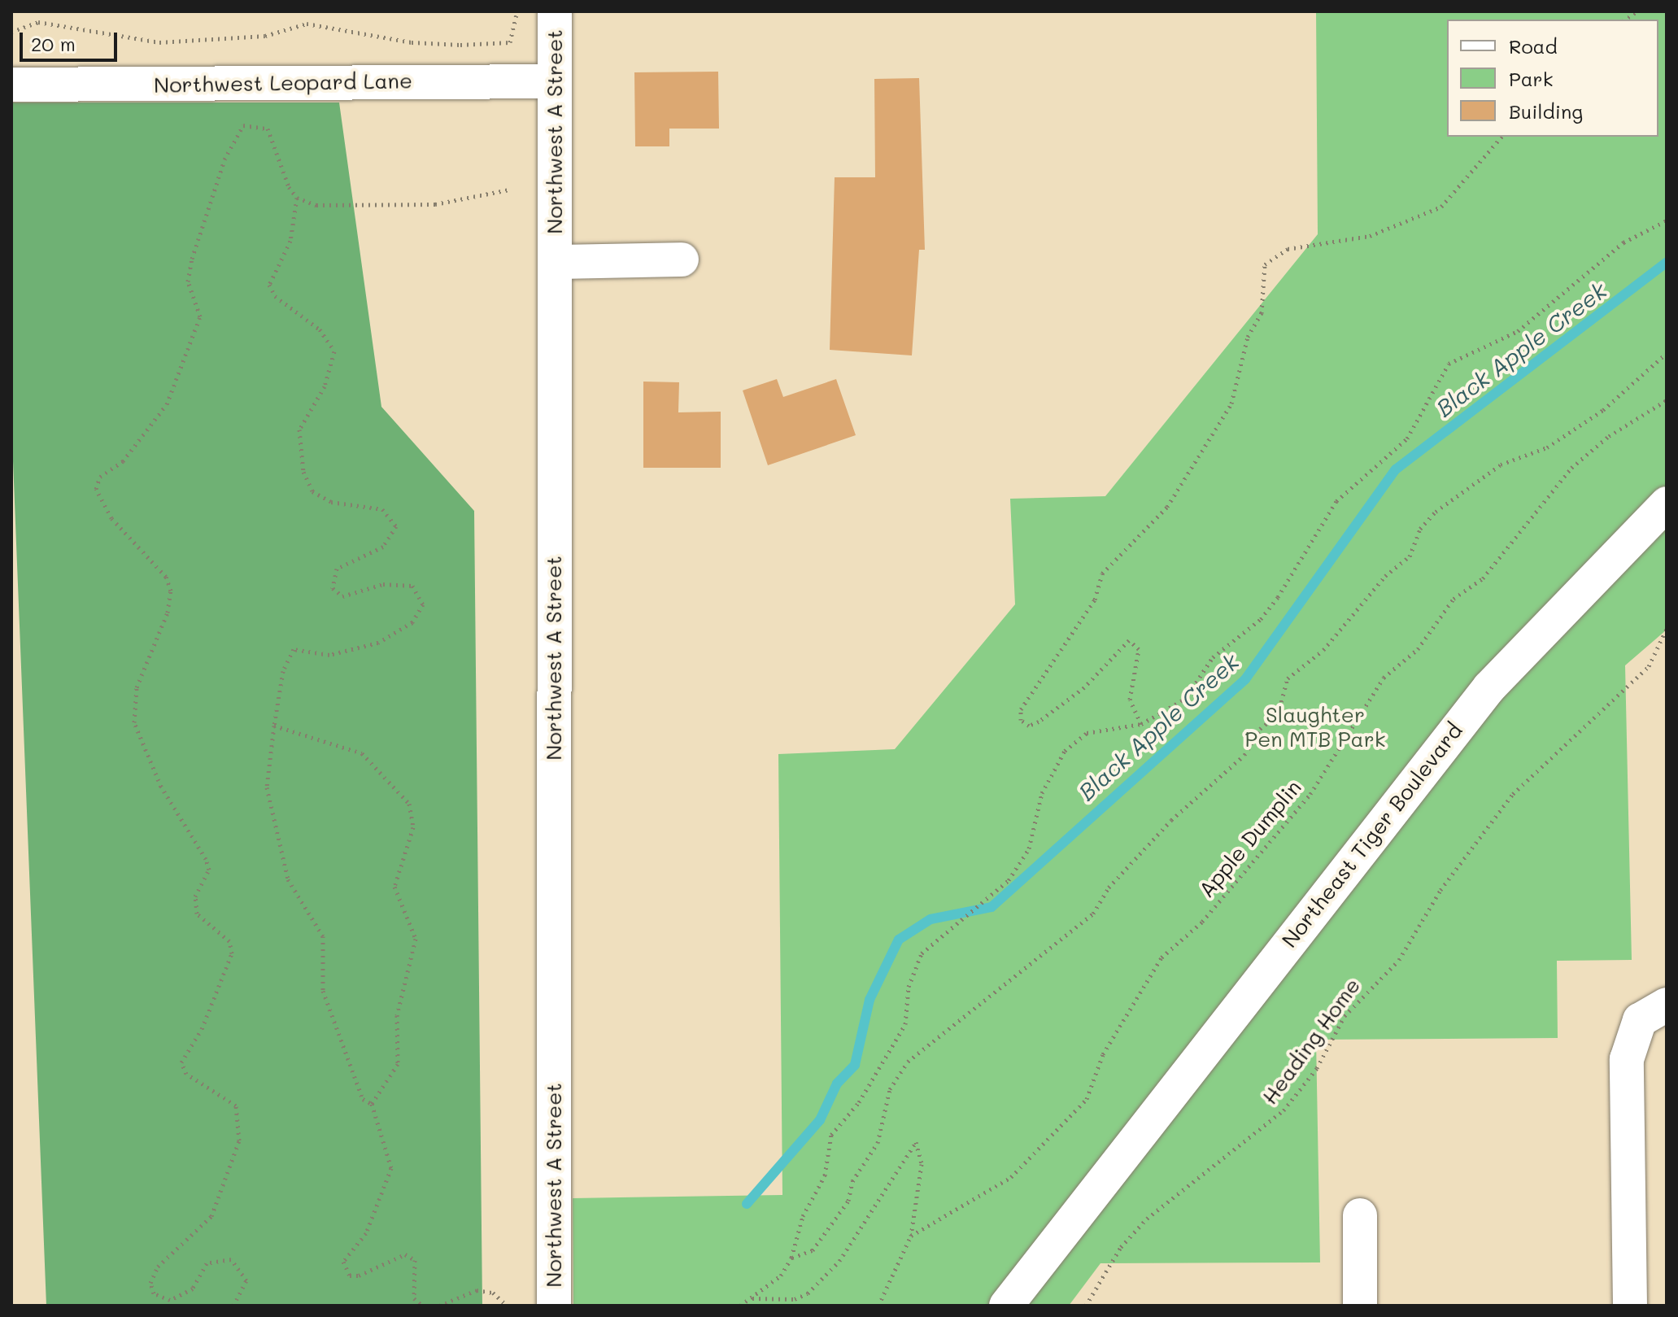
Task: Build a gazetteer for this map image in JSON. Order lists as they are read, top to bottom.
{
  "streets": {
    "street": ["Northwest Leopard Lane", "Northwest A Street", "Northeast Tiger Boulevard"],
    "path": ["Apple Dumplin", "Heading Home"]
  },
  "crossings": [
    ["Northwest Leopard Lane", "Northwest A Street"]
  ],
  "water": ["Black Apple Creek"],
  "parks": ["Slaughter Pen MTB Park"],
  "legend": ["Road", "Park", "Building"],
  "scale_bar": "20 m"
}
